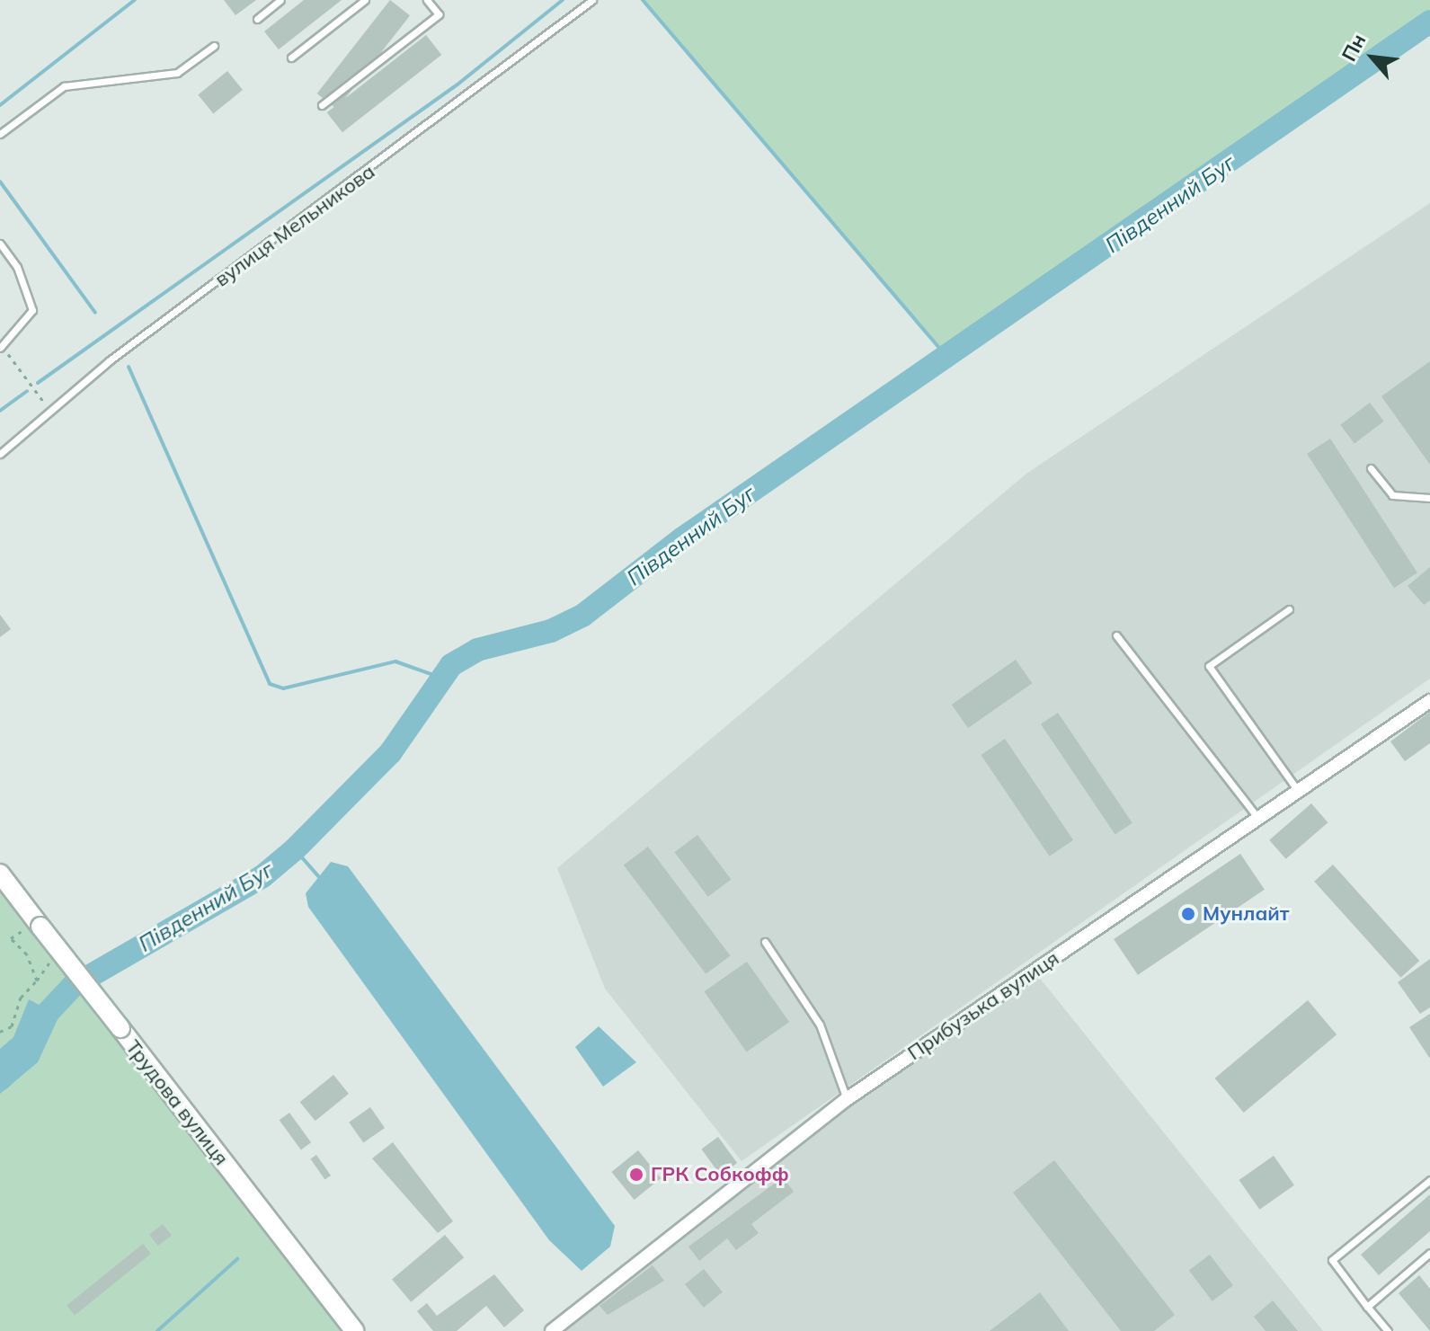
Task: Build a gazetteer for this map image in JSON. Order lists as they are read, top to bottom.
{
  "streets": {
    "main road": ["Трудова вулиця"],
    "street": ["Прибузька вулиця"],
    "lane": ["вулиця Мельникова"]
  },
  "water": ["Південний Буг"],
  "places": ["Мунлайт", "ГРК Собкофф"],
  "north": "top left"
}
